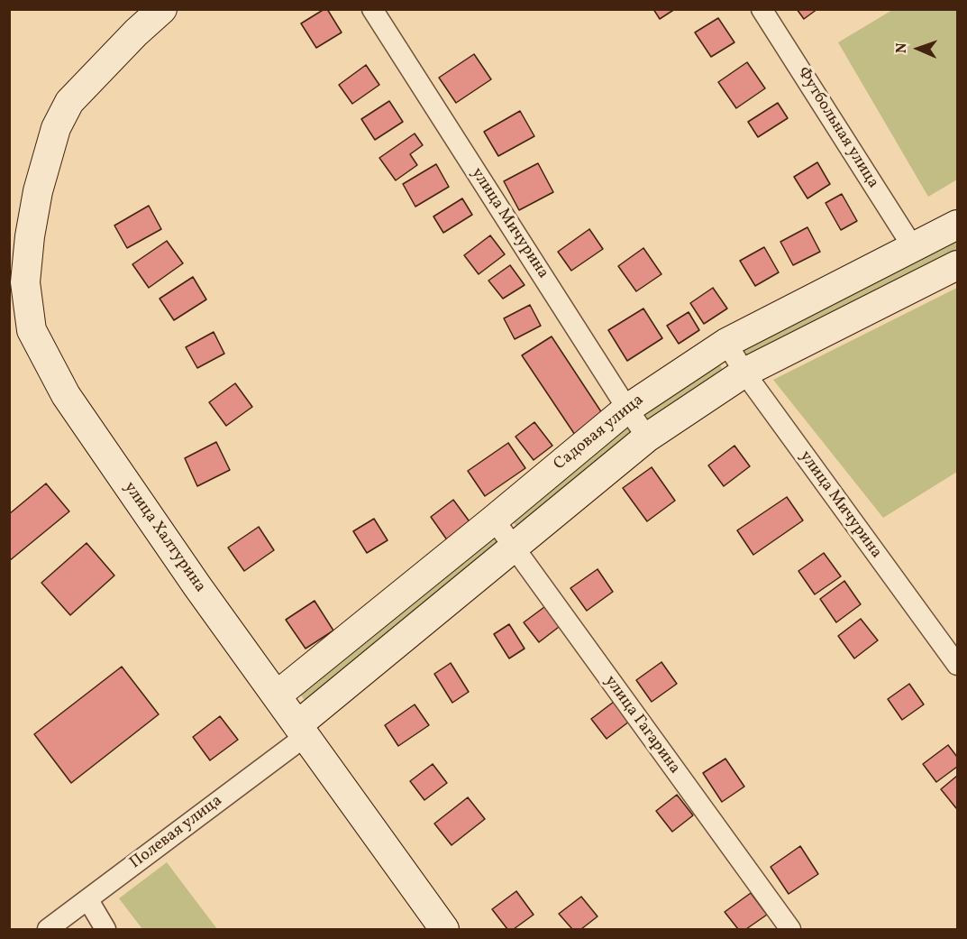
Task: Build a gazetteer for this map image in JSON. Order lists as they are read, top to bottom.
{
  "streets": {
    "street": [
      "Футбольная улица",
      "улица Мичурина",
      "Садовая улица",
      "улица Халтурина",
      "улица Гагарина",
      "Полевая улица"
    ]
  },
  "crossings": [
    ["Футбольная улица", "Садовая улица"],
    ["улица Мичурина", "Садовая улица"],
    ["Садовая улица", "улица Халтурина"],
    ["Садовая улица", "улица Гагарина"],
    ["улица Халтурина", "Полевая улица"]
  ],
  "north": "left"
}
